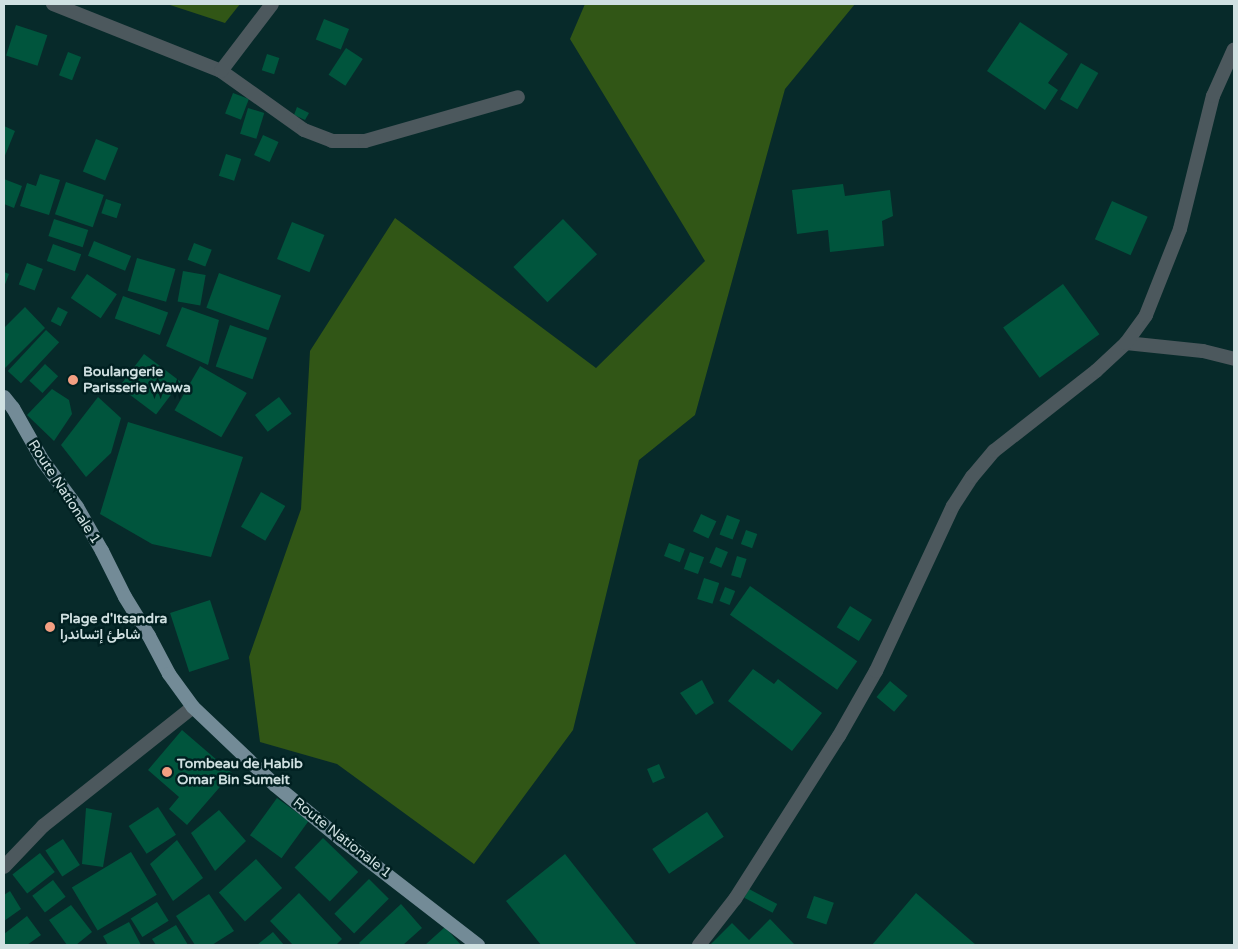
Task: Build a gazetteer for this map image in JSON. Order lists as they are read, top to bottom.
{
  "streets": {
    "main road": ["Route Nationale 1"]
  },
  "places": ["Boulangerie Parisserie Wawa", "Plage d'Itsandra شاطئ إتساندرا", "Tombeau de Habib Omar Bin Sumeit"]
}
